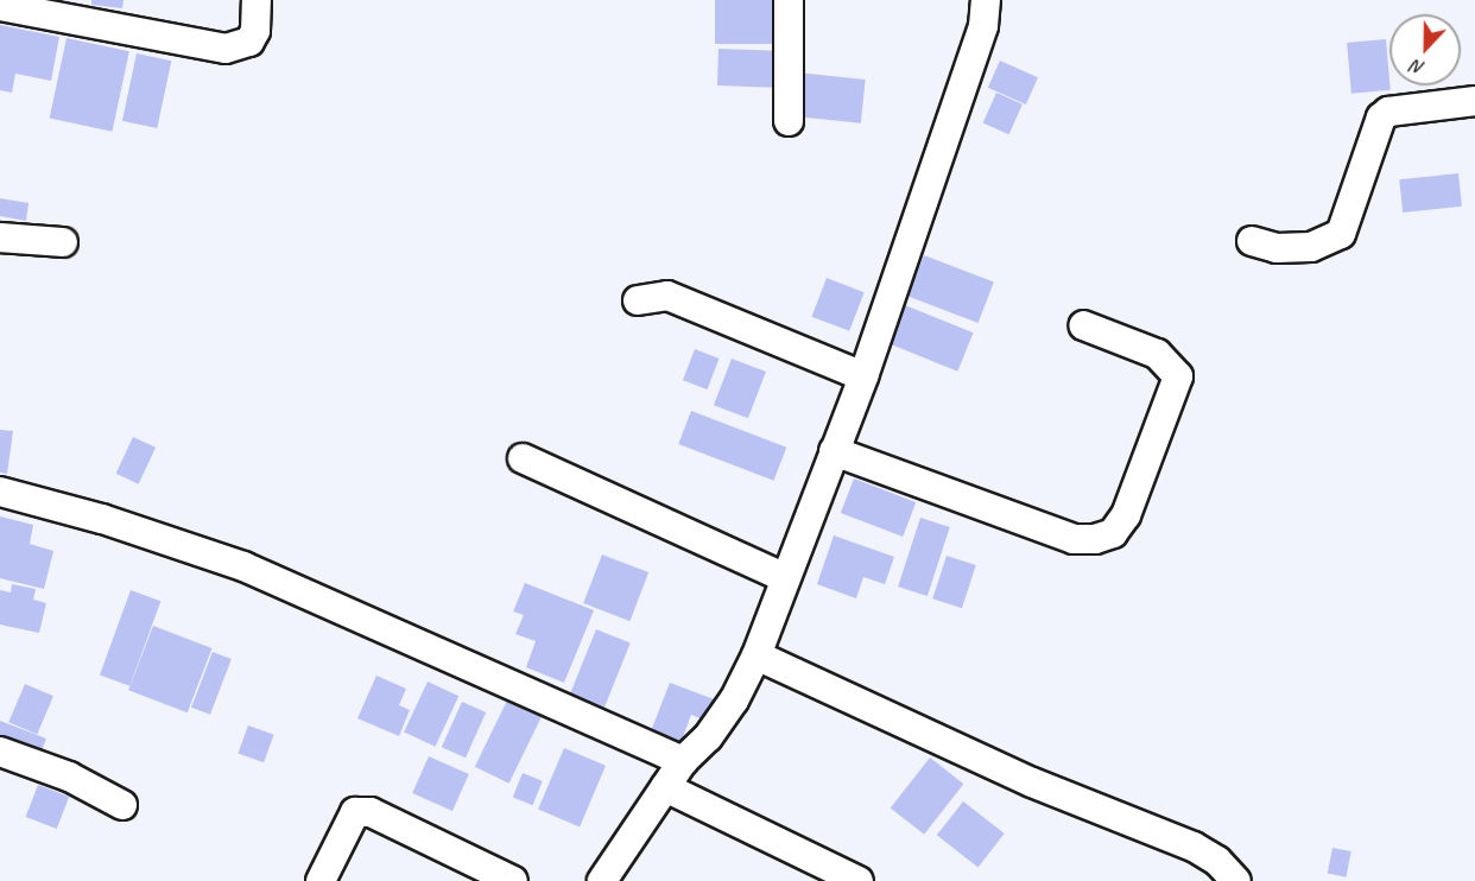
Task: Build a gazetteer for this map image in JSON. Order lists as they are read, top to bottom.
{
  "north": "bottom"
}
